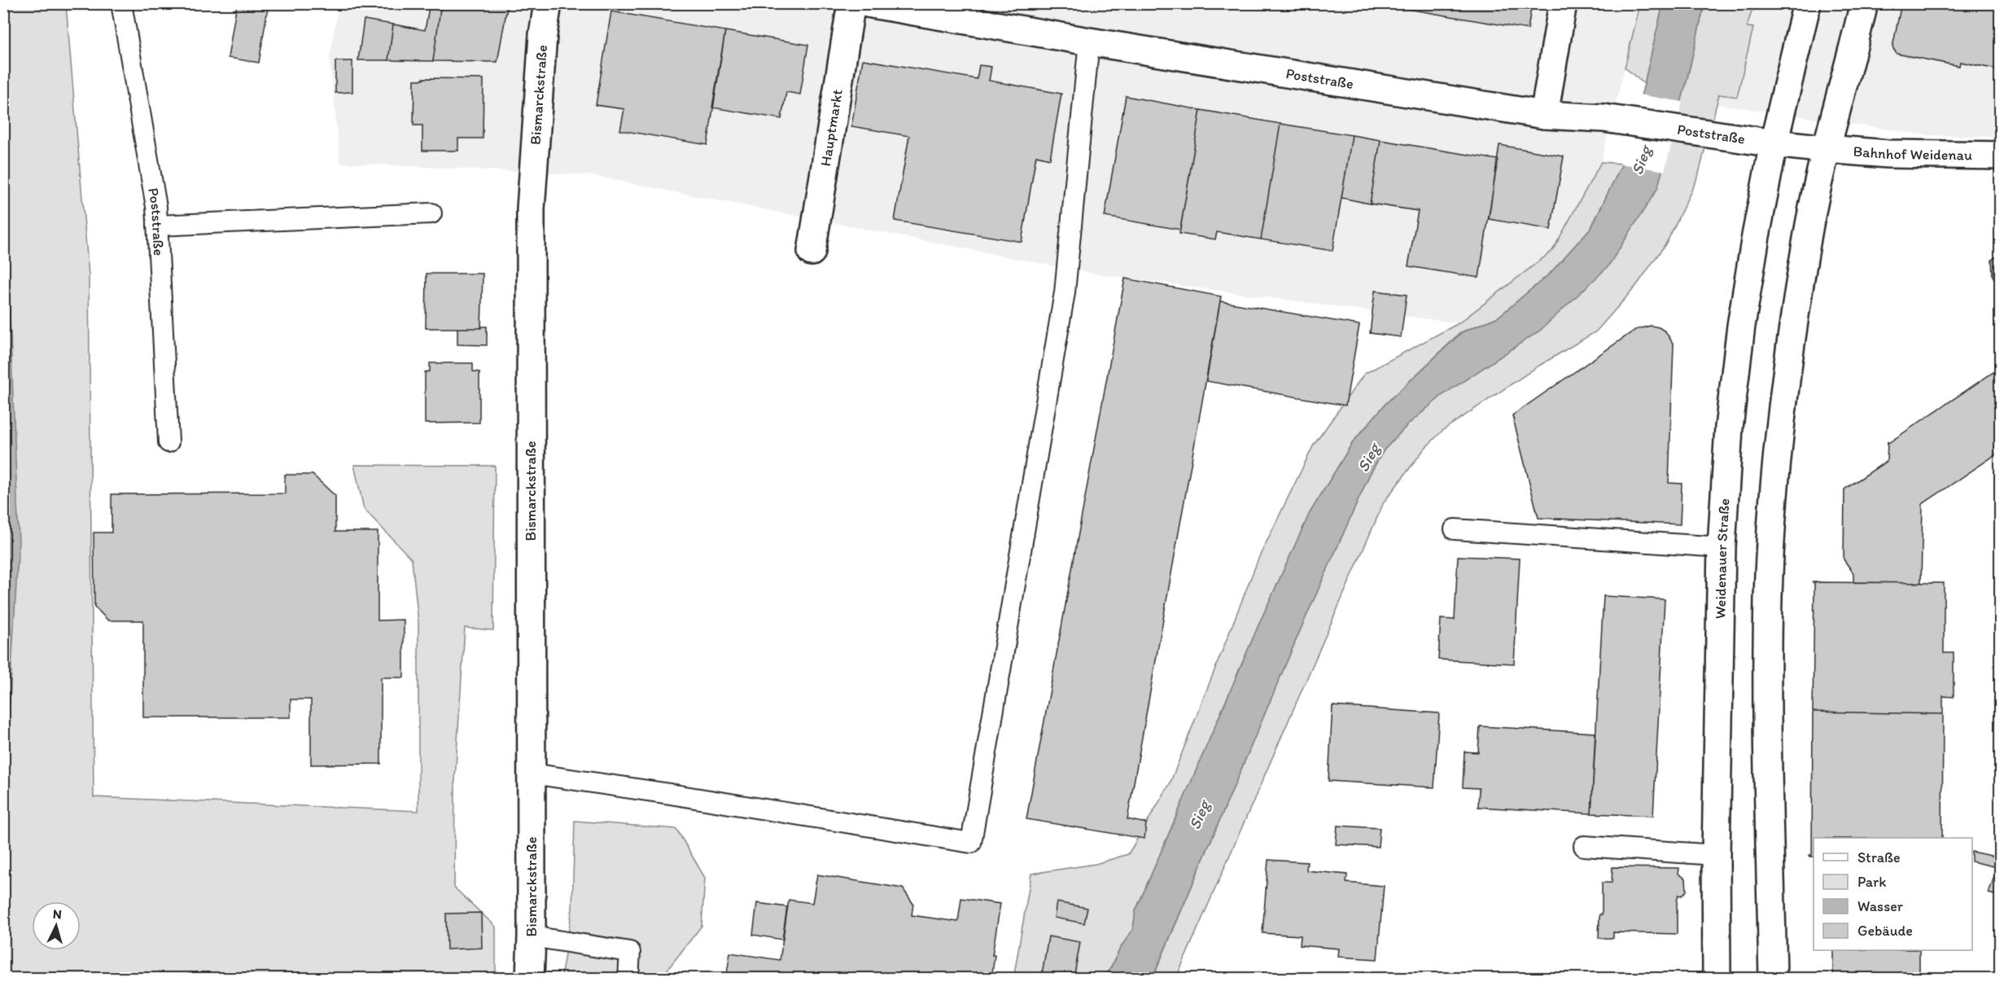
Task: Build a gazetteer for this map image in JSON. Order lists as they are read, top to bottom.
{
  "streets": {
    "street": [
      "Poststraße",
      "Bismarckstraße",
      "Hauptmarkt",
      "Bahnhof Weidenau",
      "Weidenauer Straße"
    ]
  },
  "crossings": [
    ["Poststraße", "Weidenauer Straße"]
  ],
  "water": ["Sieg"],
  "legend": [
    "Straße",
    "Park",
    "Wasser",
    "Gebäude"
  ],
  "north": "top"
}
